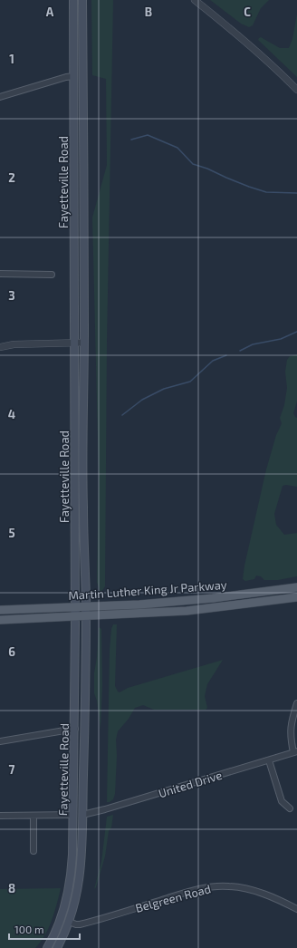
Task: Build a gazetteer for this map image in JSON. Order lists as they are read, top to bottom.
{
  "streets": {
    "main road": ["Fayetteville Road", "Martin Luther King Jr Parkway"],
    "street": ["United Drive", "Belgreen Road"]
  },
  "crossings": [
    ["Fayetteville Road", "Martin Luther King Jr Parkway"],
    ["Fayetteville Road", "United Drive"],
    ["Fayetteville Road", "Belgreen Road"]
  ],
  "scale_bar": "100 m",
  "grid": {
    "columns": ["A", "B", "C"],
    "rows": [
      "1",
      "2",
      "3",
      "4",
      "5",
      "6",
      "7",
      "8"
    ]
  }
}
